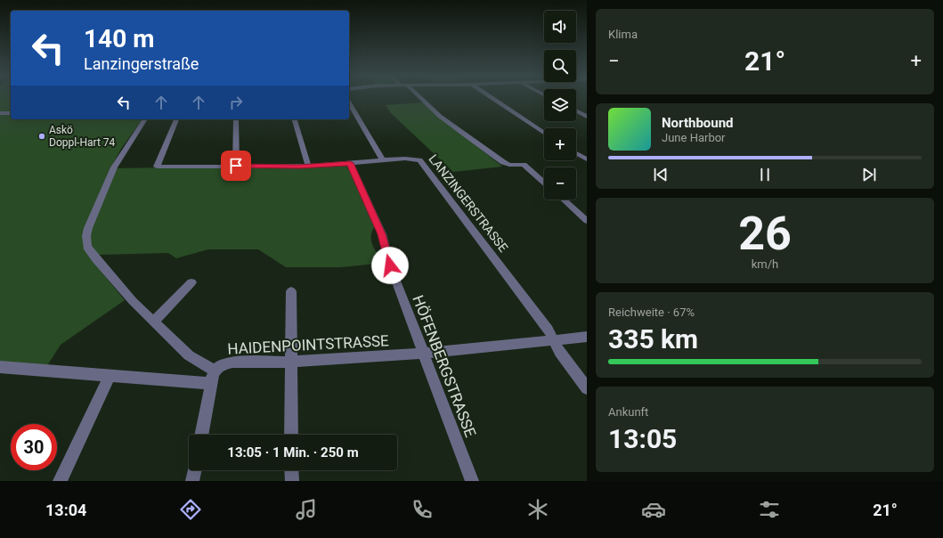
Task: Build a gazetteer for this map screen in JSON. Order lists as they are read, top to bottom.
{
  "streets": {
    "street": ["LANZINGERSTRASSE", "HAIDENPOINTSTRASSE", "HÖFENBERGSTRASSE"]
  },
  "crossings": [
    ["LANZINGERSTRASSE", "HAIDENPOINTSTRASSE"],
    ["LANZINGERSTRASSE", "HÖFENBERGSTRASSE"],
    ["HAIDENPOINTSTRASSE", "HÖFENBERGSTRASSE"]
  ],
  "places": ["Askö Doppl-Hart 74"],
  "page": {
    "tile": [
      "Klima",
      ["26", "km/h"],
      ["Reichweite · 67%", "335 km"],
      ["Ankunft", "13:05"]
    ],
    "map_buttons": ["+", "−"],
    "turn": ["140 m", "Lanzingerstraße"],
    "heat": ["−", "21°", "+"],
    "song": ["Northbound", "June Harbor"],
    "limit": "30",
    "trip": "13:05 · 1 Min. · 250 m",
    "tabs": ["13:04", "21°"]
  }
}
